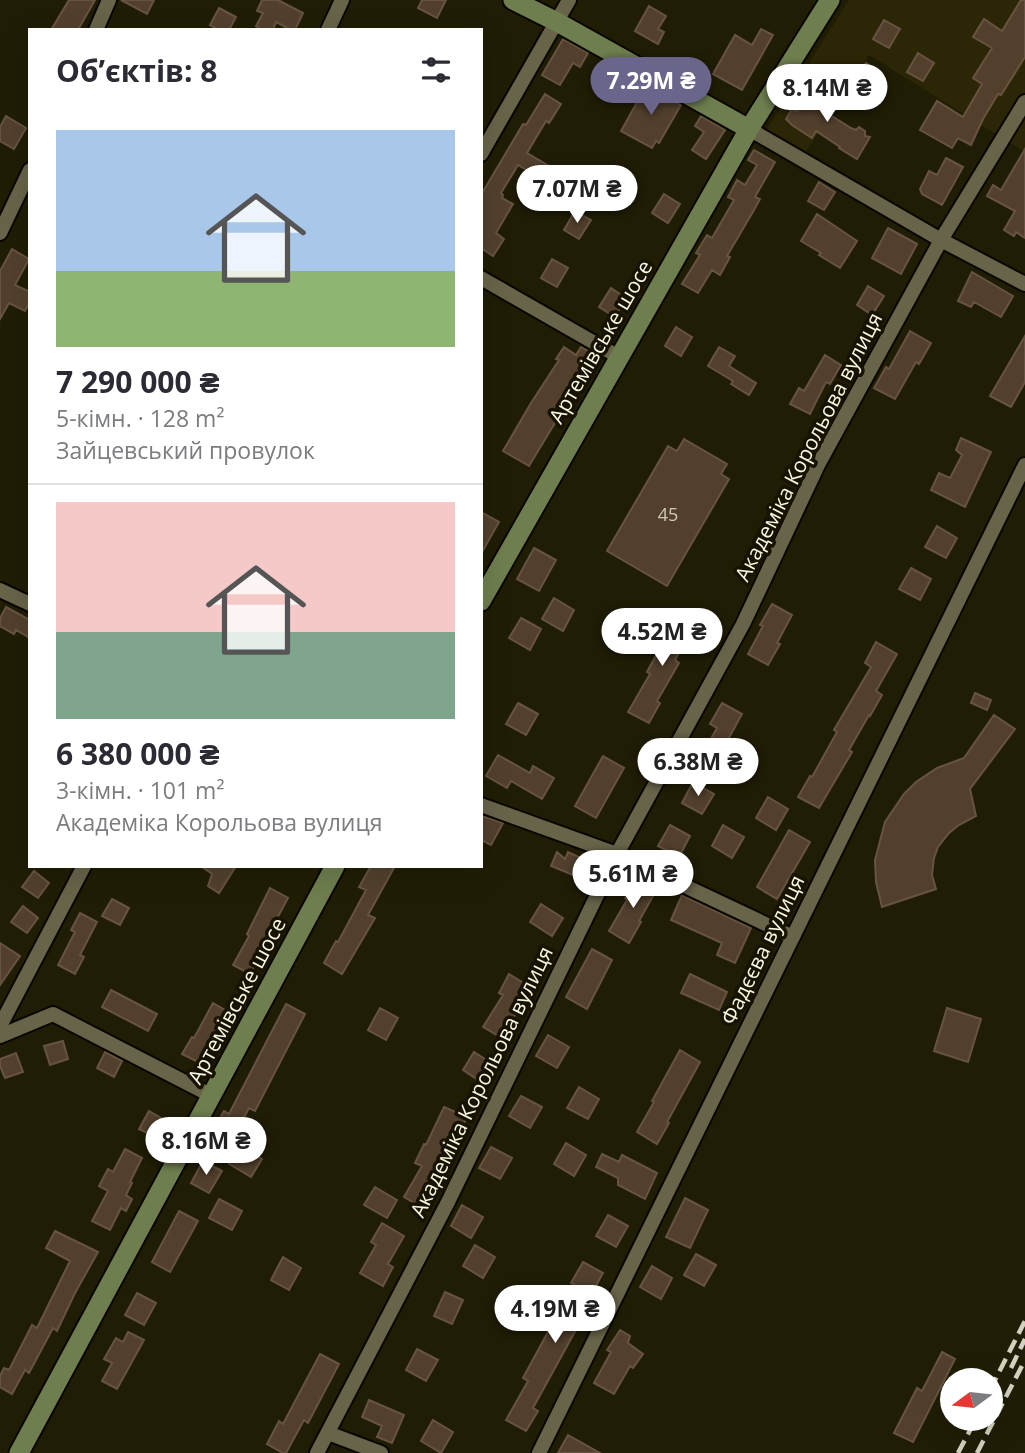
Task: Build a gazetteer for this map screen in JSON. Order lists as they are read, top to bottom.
{
  "streets": {
    "main road": ["Артемівське шосе"],
    "street": ["Академіка Корольова вулиця", "Фадєєва вулиця"]
  },
  "house_numbers": ["45"],
  "north": "left",
  "page": {
    "heading": "Об’єктів: 8",
    "price": [
      "7.29M ₴",
      "8.14M ₴",
      "7.07M ₴",
      "4.52M ₴",
      "6.38M ₴",
      "5.61M ₴",
      "8.16M ₴",
      "4.19M ₴"
    ],
    "list": [
      {
        "name": "7 290 000 ₴",
        "note": "5-кімн. · 128 m² · Зайцевський провулок"
      },
      {
        "name": "6 380 000 ₴",
        "note": "3-кімн. · 101 m² · Академіка Корольова вулиця"
      }
    ]
  }
}
